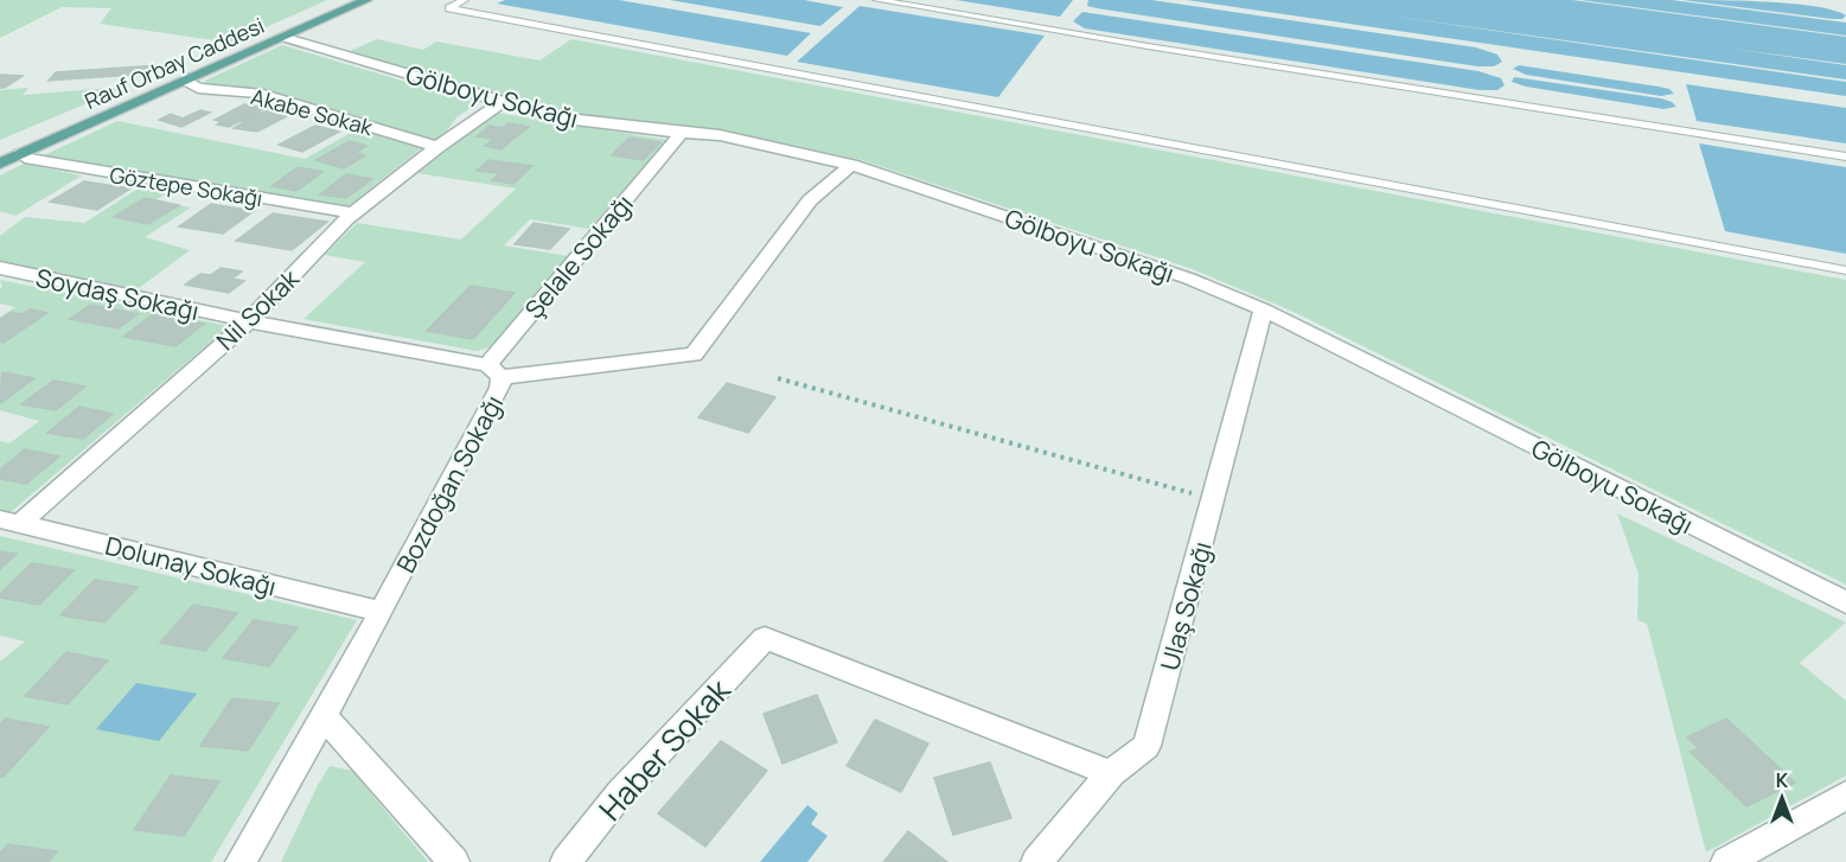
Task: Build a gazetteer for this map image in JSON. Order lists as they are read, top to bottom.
{
  "streets": {
    "main road": ["Rauf Orbay Caddesi"],
    "street": [
      "Gölboyu Sokağı",
      "Akabe Sokak",
      "Göztepe Sokağı",
      "Şelale Sokağı",
      "Soydaş Sokağı",
      "Nil Sokak",
      "Bozdoğan Sokağı",
      "Dolunay Sokağı",
      "Ulaş Sokağı",
      "Haber Sokak"
    ]
  },
  "crossings": [
    ["Rauf Orbay Caddesi", "Gölboyu Sokağı"],
    ["Rauf Orbay Caddesi", "Akabe Sokak"],
    ["Rauf Orbay Caddesi", "Göztepe Sokağı"],
    ["Gölboyu Sokağı", "Şelale Sokağı"],
    ["Gölboyu Sokağı", "Nil Sokak"],
    ["Gölboyu Sokağı", "Bozdoğan Sokağı"],
    ["Gölboyu Sokağı", "Ulaş Sokağı"],
    ["Akabe Sokak", "Nil Sokak"],
    ["Göztepe Sokağı", "Nil Sokak"],
    ["Şelale Sokağı", "Soydaş Sokağı"],
    ["Şelale Sokağı", "Bozdoğan Sokağı"],
    ["Soydaş Sokağı", "Nil Sokak"],
    ["Soydaş Sokağı", "Bozdoğan Sokağı"],
    ["Nil Sokak", "Dolunay Sokağı"],
    ["Bozdoğan Sokağı", "Dolunay Sokağı"],
    ["Ulaş Sokağı", "Haber Sokak"]
  ],
  "north": "top"
}
